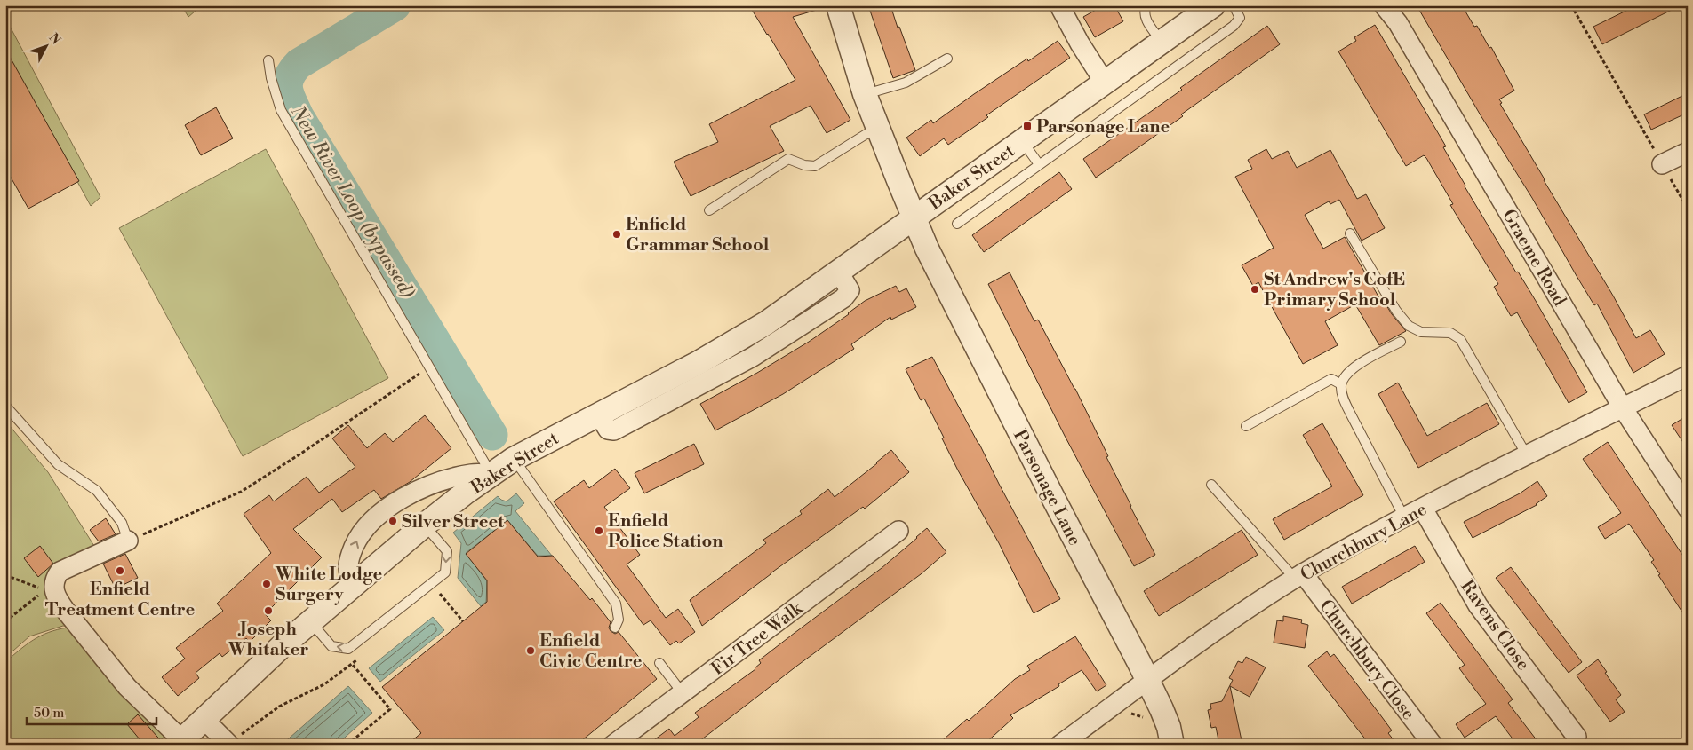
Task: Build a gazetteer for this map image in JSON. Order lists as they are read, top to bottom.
{
  "streets": {
    "street": [
      "Baker Street",
      "Graeme Road",
      "Parsonage Lane",
      "Churchbury Lane",
      "Ravens Close",
      "Fir Tree Walk",
      "Churchbury Close"
    ]
  },
  "crossings": [
    ["Baker Street", "Parsonage Lane"],
    ["Graeme Road", "Churchbury Lane"],
    ["Parsonage Lane", "Churchbury Lane"],
    ["Churchbury Lane", "Ravens Close"],
    ["Churchbury Lane", "Churchbury Close"]
  ],
  "water": ["New River Loop (bypassed)"],
  "places": {
    "transit": ["Parsonage Lane"],
    "other": [
      "Enfield Grammar School",
      "St Andrew's CofE Primary School",
      "Silver Street",
      "Enfield Police Station",
      "Enfield Treatment Centre",
      "White Lodge Surgery",
      "Joseph Whitaker",
      "Enfield Civic Centre"
    ]
  },
  "scale_bar": "50 m",
  "north": "top right"
}
